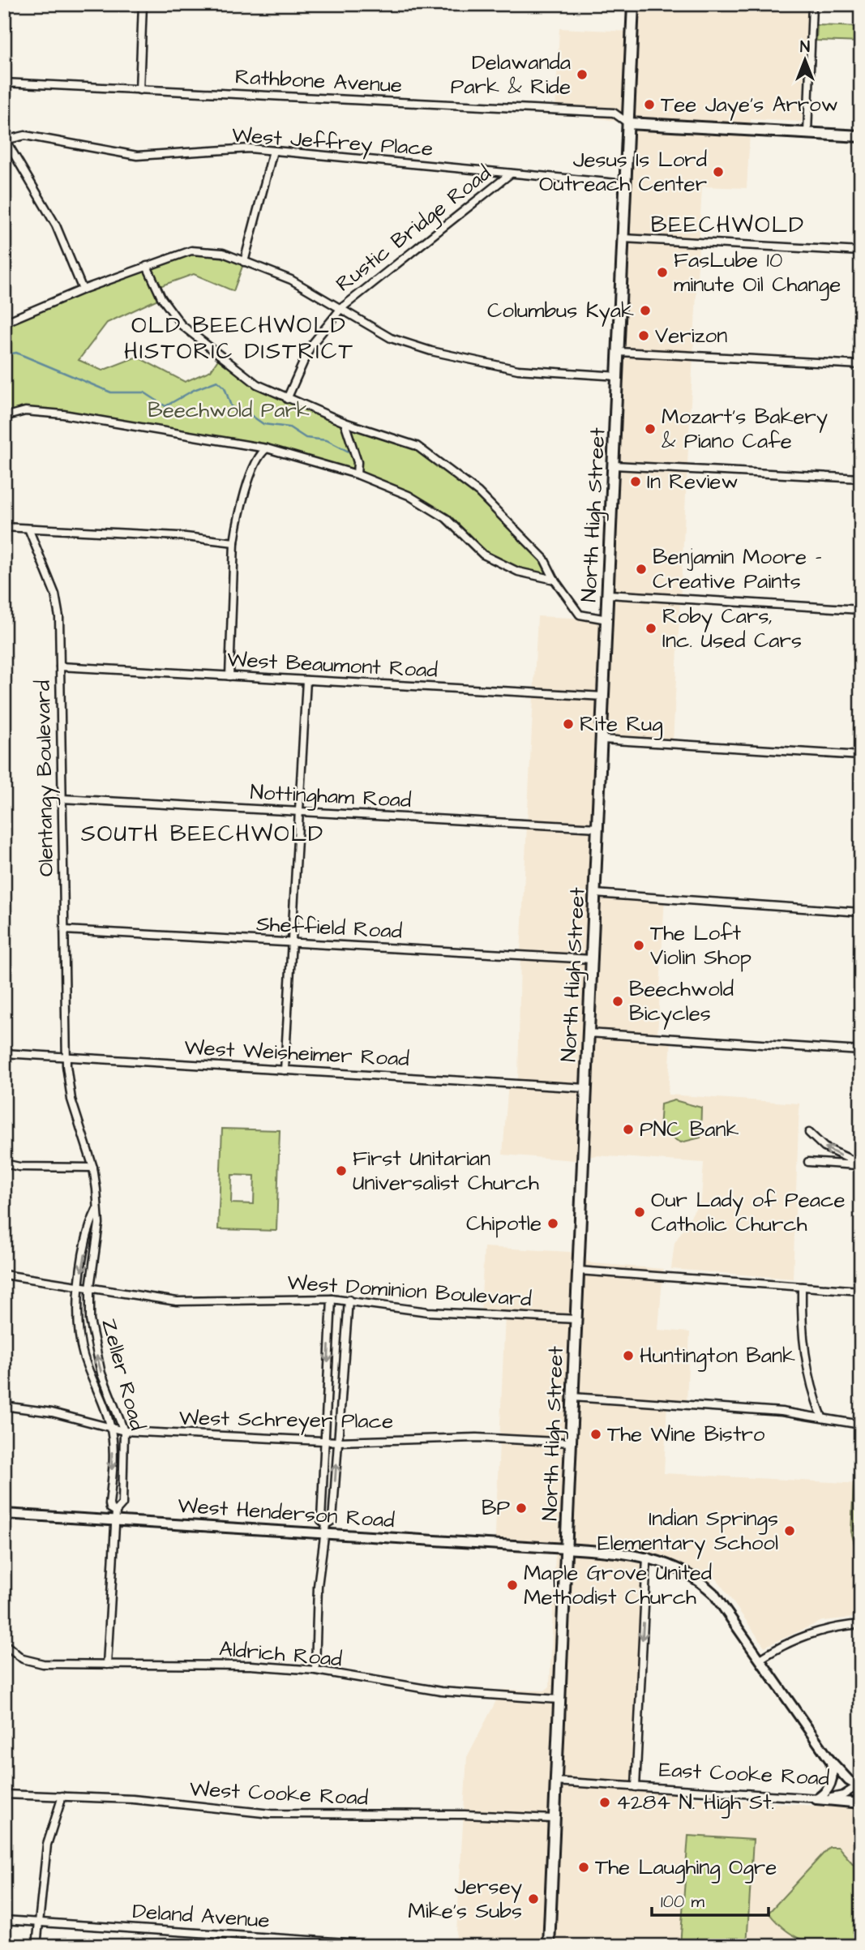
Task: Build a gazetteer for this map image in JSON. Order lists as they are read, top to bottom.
{
  "streets": {
    "main road": ["North High Street", "West Henderson Road"],
    "street": [
      "Rathbone Avenue",
      "West Jeffrey Place",
      "Rustic Bridge Road",
      "West Beaumont Road",
      "Olentangy Boulevard",
      "Nottingham Road",
      "Sheffield Road",
      "West Weisheimer Road",
      "West Dominion Boulevard",
      "Zeller Road",
      "West Schreyer Place",
      "Aldrich Road",
      "East Cooke Road",
      "West Cooke Road",
      "Deland Avenue"
    ]
  },
  "crossings": [
    ["Rathbone Avenue", "North High Street"],
    ["West Jeffrey Place", "Rustic Bridge Road"],
    ["West Jeffrey Place", "North High Street"],
    ["North High Street", "West Beaumont Road"],
    ["North High Street", "Nottingham Road"],
    ["North High Street", "Sheffield Road"],
    ["North High Street", "West Weisheimer Road"],
    ["North High Street", "West Dominion Boulevard"],
    ["North High Street", "West Schreyer Place"],
    ["North High Street", "West Henderson Road"],
    ["North High Street", "Aldrich Road"],
    ["North High Street", "East Cooke Road"],
    ["North High Street", "West Cooke Road"],
    ["West Beaumont Road", "Olentangy Boulevard"],
    ["Olentangy Boulevard", "Nottingham Road"],
    ["Olentangy Boulevard", "Sheffield Road"],
    ["Olentangy Boulevard", "West Weisheimer Road"],
    ["Olentangy Boulevard", "Zeller Road"],
    ["West Weisheimer Road", "Zeller Road"],
    ["West Dominion Boulevard", "Zeller Road"],
    ["Zeller Road", "West Schreyer Place"],
    ["Zeller Road", "West Henderson Road"],
    ["Zeller Road", "Aldrich Road"],
    ["West Henderson Road", "East Cooke Road"]
  ],
  "districts": ["BEECHWOLD", "OLD BEECHWOLD HISTORIC DISTRICT", "SOUTH BEECHWOLD"],
  "parks": ["Beechwold Park"],
  "places": [
    "Delawanda Park & Ride",
    "Tee Jaye's Arrow",
    "Jesus Is Lord Outreach Center",
    "FasLube 10 minute Oil Change",
    "Columbus Kyak",
    "Verizon",
    "Mozart's Bakery & Piano Cafe",
    "In Review",
    "Benjamin Moore - Creative Paints",
    "Roby Cars, Inc. Used Cars",
    "Rite Rug",
    "The Loft Violin Shop",
    "Beechwold Bicycles",
    "PNC Bank",
    "First Unitarian Universalist Church",
    "Our Lady of Peace Catholic Church",
    "Chipotle",
    "Huntington Bank",
    "The Wine Bistro",
    "BP",
    "Indian Springs Elementary School",
    "Maple Grove United Methodist Church",
    "4284 N. High St.",
    "The Laughing Ogre",
    "Jersey Mike's Subs"
  ],
  "scale_bar": "100 m",
  "north": "top"
}
